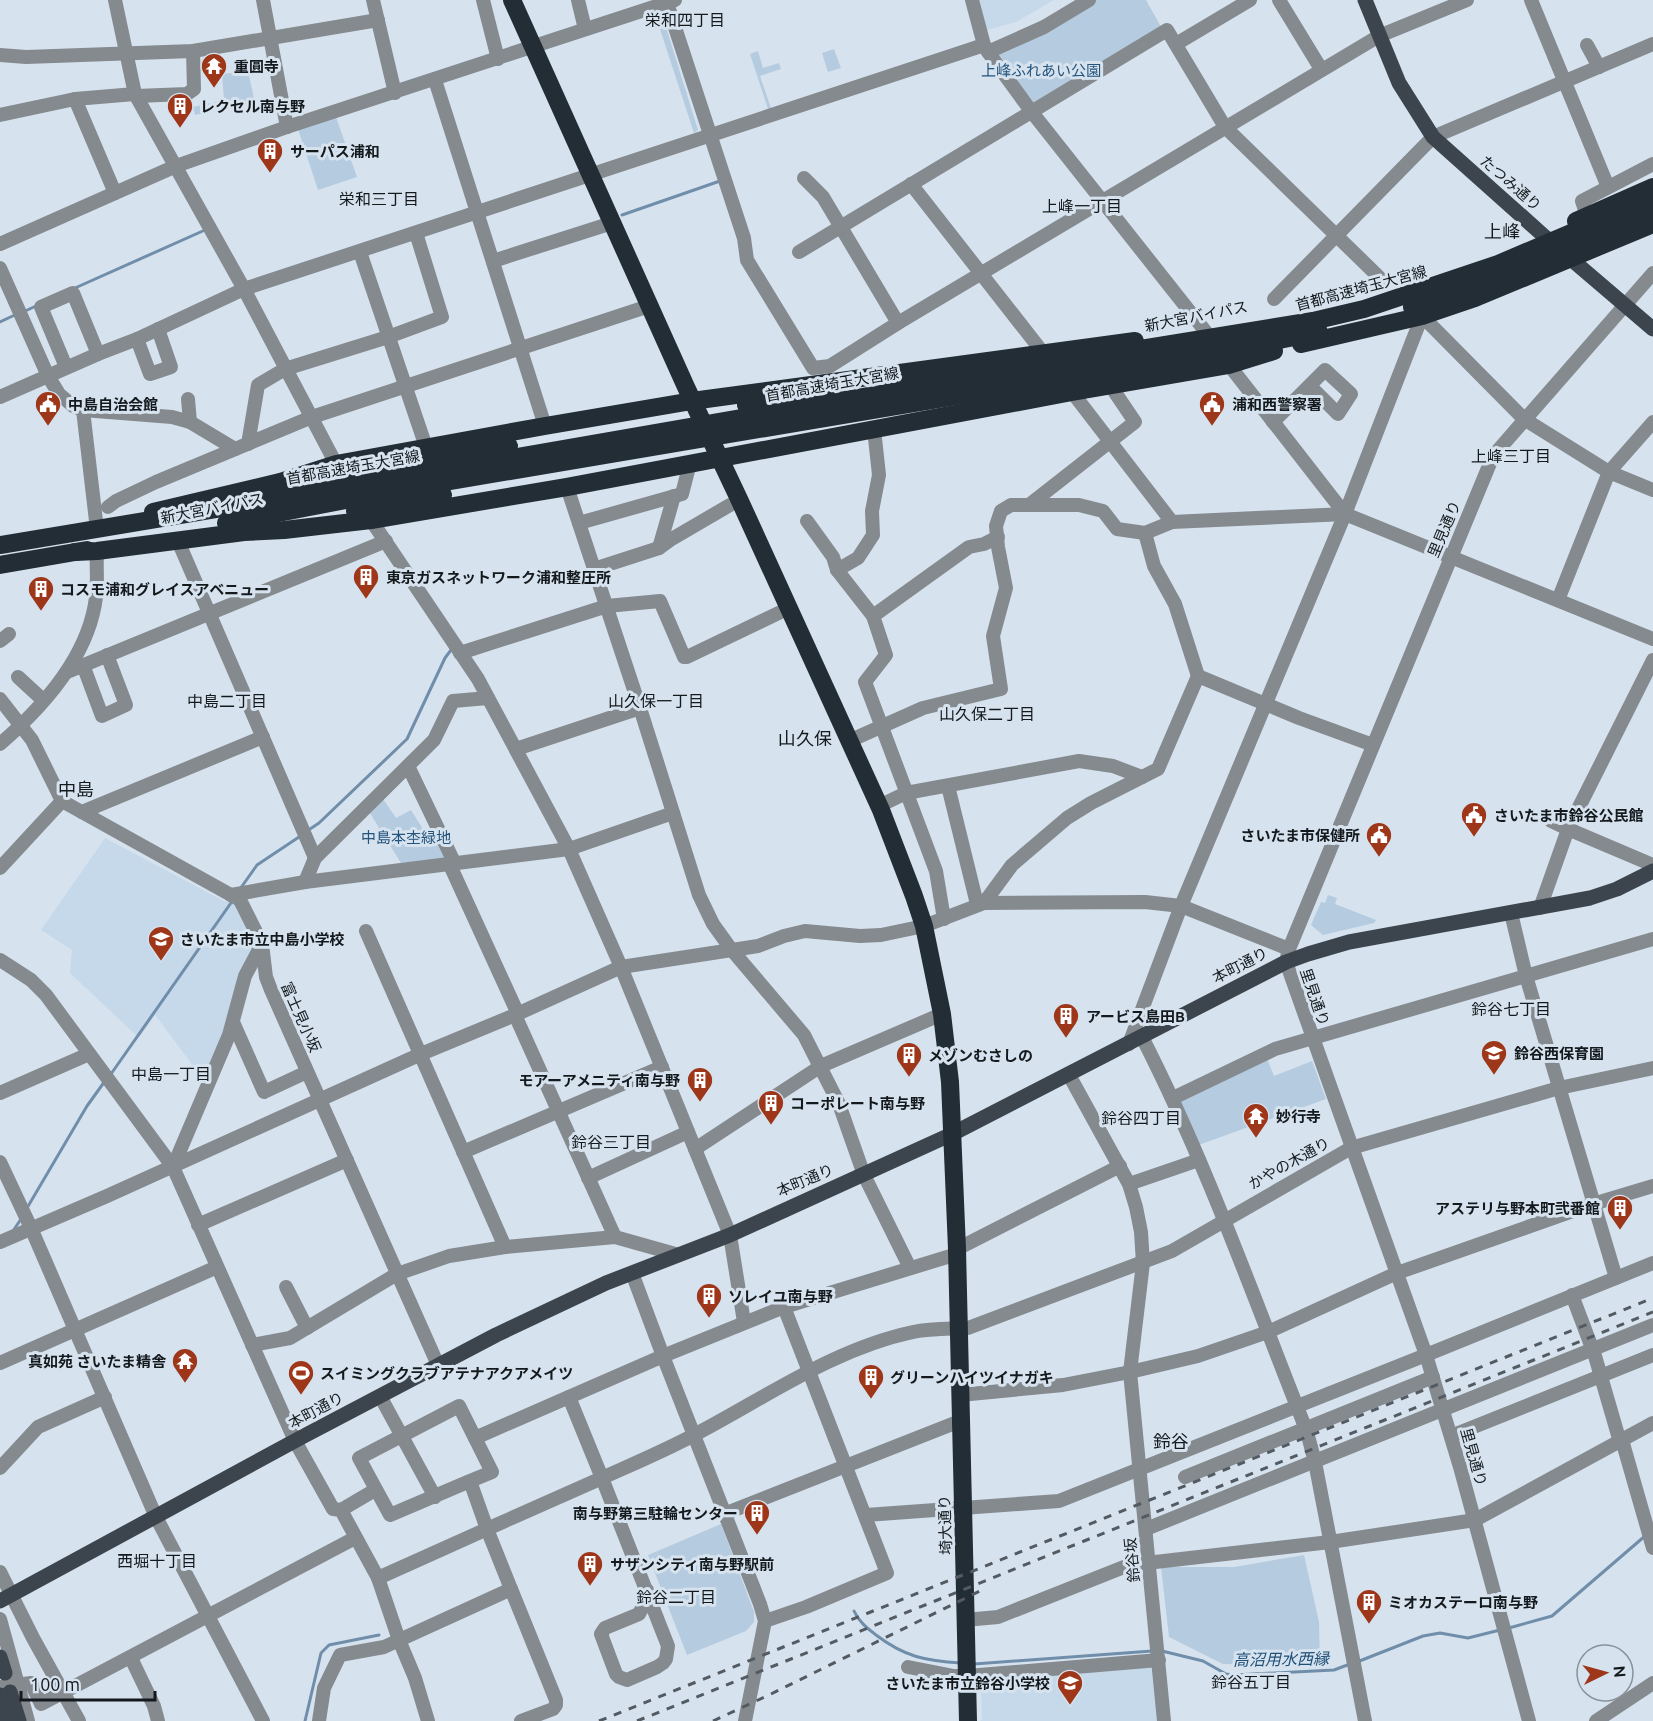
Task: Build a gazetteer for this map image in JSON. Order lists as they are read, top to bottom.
{
  "streets": {
    "highway": ["首都高速埼玉大宮線", "新大宮バイパス", "埼大通り"],
    "main road": ["たつみ通り", "本町通り"],
    "street": [
      "里見通り",
      "富士見小坂",
      "かやの木通り",
      "鈴谷坂"
    ]
  },
  "crossings": [
    ["たつみ通り", "新大宮バイパス"],
    ["たつみ通り", "里見通り"],
    ["里見通り", "本町通り"],
    ["里見通り", "かやの木通り"],
    ["本町通り", "富士見小坂"],
    ["本町通り", "埼大通り"],
    ["本町通り", "鈴谷坂"],
    ["かやの木通り", "埼大通り"],
    ["かやの木通り", "鈴谷坂"]
  ],
  "districts": [
    "栄和四丁目",
    "栄和三丁目",
    "上峰一丁目",
    "上峰",
    "上峰三丁目",
    "中島二丁目",
    "山久保一丁目",
    "山久保二丁目",
    "山久保",
    "中島",
    "鈴谷七丁目",
    "中島一丁目",
    "鈴谷四丁目",
    "鈴谷三丁目",
    "鈴谷",
    "西堀十丁目",
    "鈴谷二丁目",
    "鈴谷五丁目"
  ],
  "water": ["高沼用水西縁"],
  "parks": ["上峰ふれあい公園", "中島本杢緑地"],
  "places": {
    "temple": ["重圓寺", "妙行寺", "真如苑 さいたま精舎"],
    "building": [
      "レクセル南与野",
      "サーパス浦和",
      "東京ガスネットワーク浦和整圧所",
      "コスモ浦和グレイスアベニュー",
      "アービス島田B",
      "メゾンむさしの",
      "モアーアメニティ南与野",
      "コーポレート南与野",
      "アステリ与野本町弐番館",
      "ソレイユ南与野",
      "グリーンハイツイナガキ",
      "南与野第三駐輪センター",
      "サザンシティ南与野駅前",
      "ミオカステーロ南与野"
    ],
    "public building": [
      "中島自治会館",
      "浦和西警察署",
      "さいたま市鈴谷公民館",
      "さいたま市保健所"
    ],
    "school or university": ["さいたま市立中島小学校", "鈴谷西保育園", "さいたま市立鈴谷小学校"],
    "sports": ["スイミングクラブアテナアクアメイツ"]
  },
  "scale_bar": "100 m",
  "north": "right"
}
